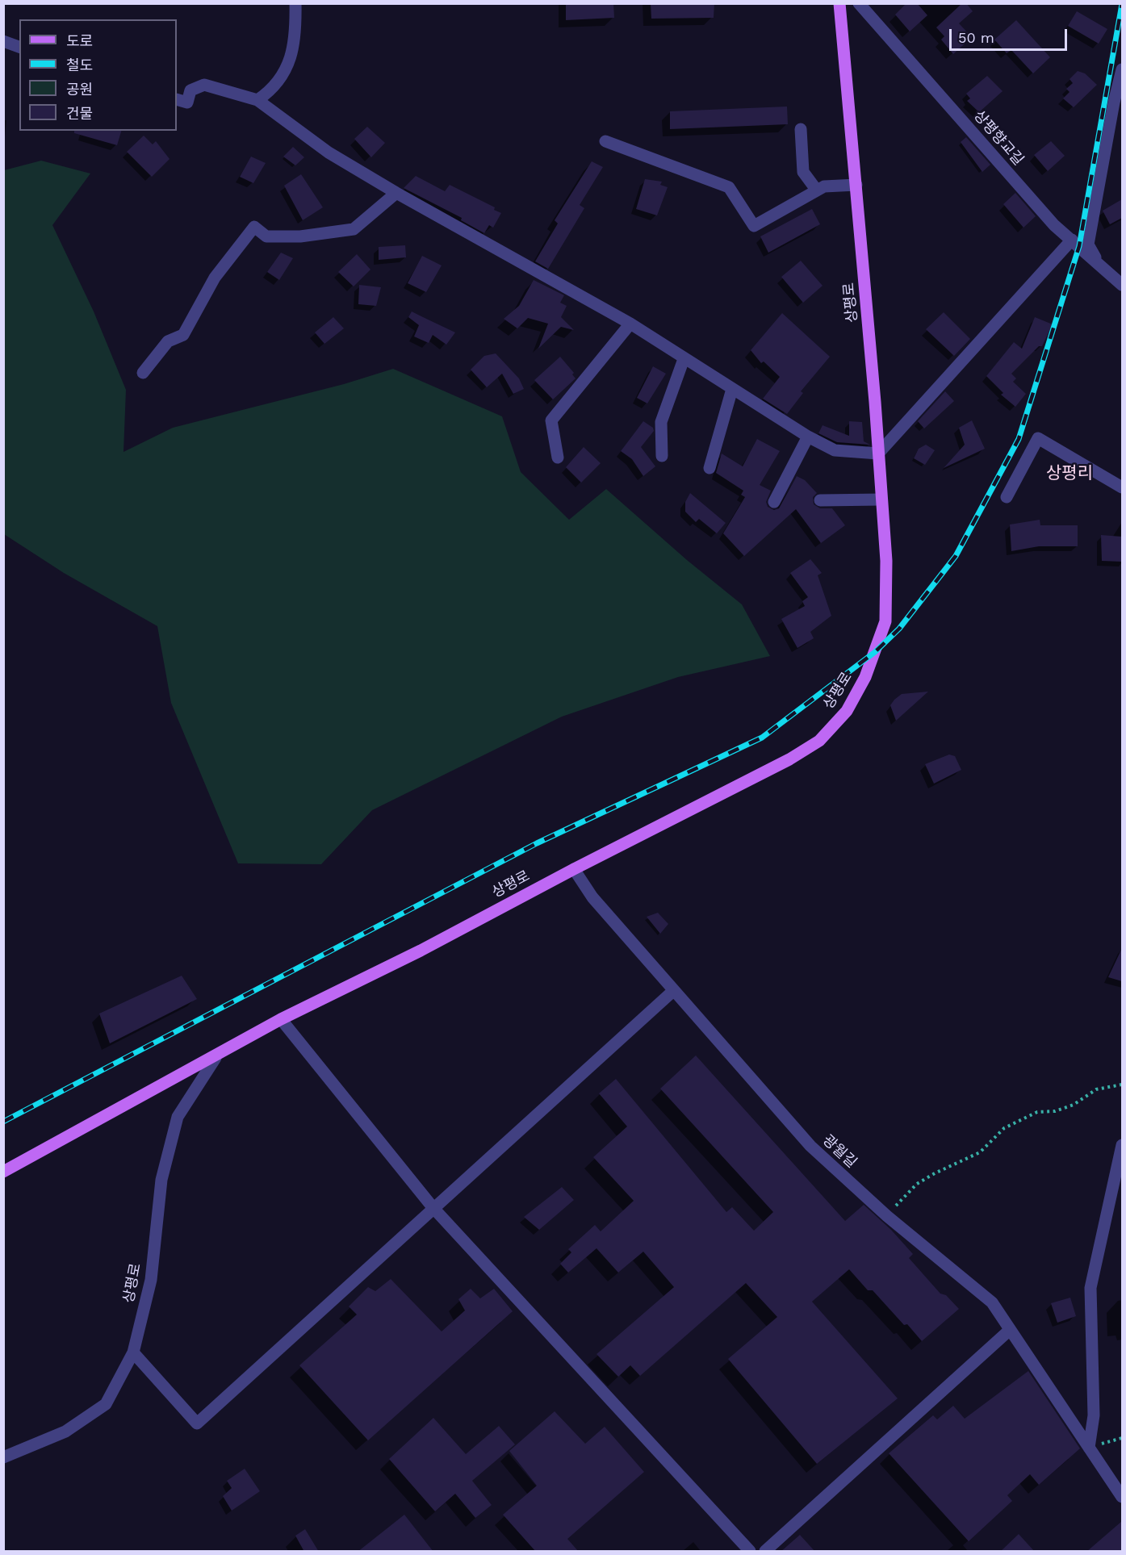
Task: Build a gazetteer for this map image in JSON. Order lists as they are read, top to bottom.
{
  "streets": {
    "main road": ["상평로"],
    "street": ["상평향교길", "광월길"]
  },
  "crossings": [
    ["상평로", "광월길"]
  ],
  "districts": ["상평리"],
  "legend": [
    "도로",
    "철도",
    "공원",
    "건물"
  ],
  "scale_bar": "50 m"
}
